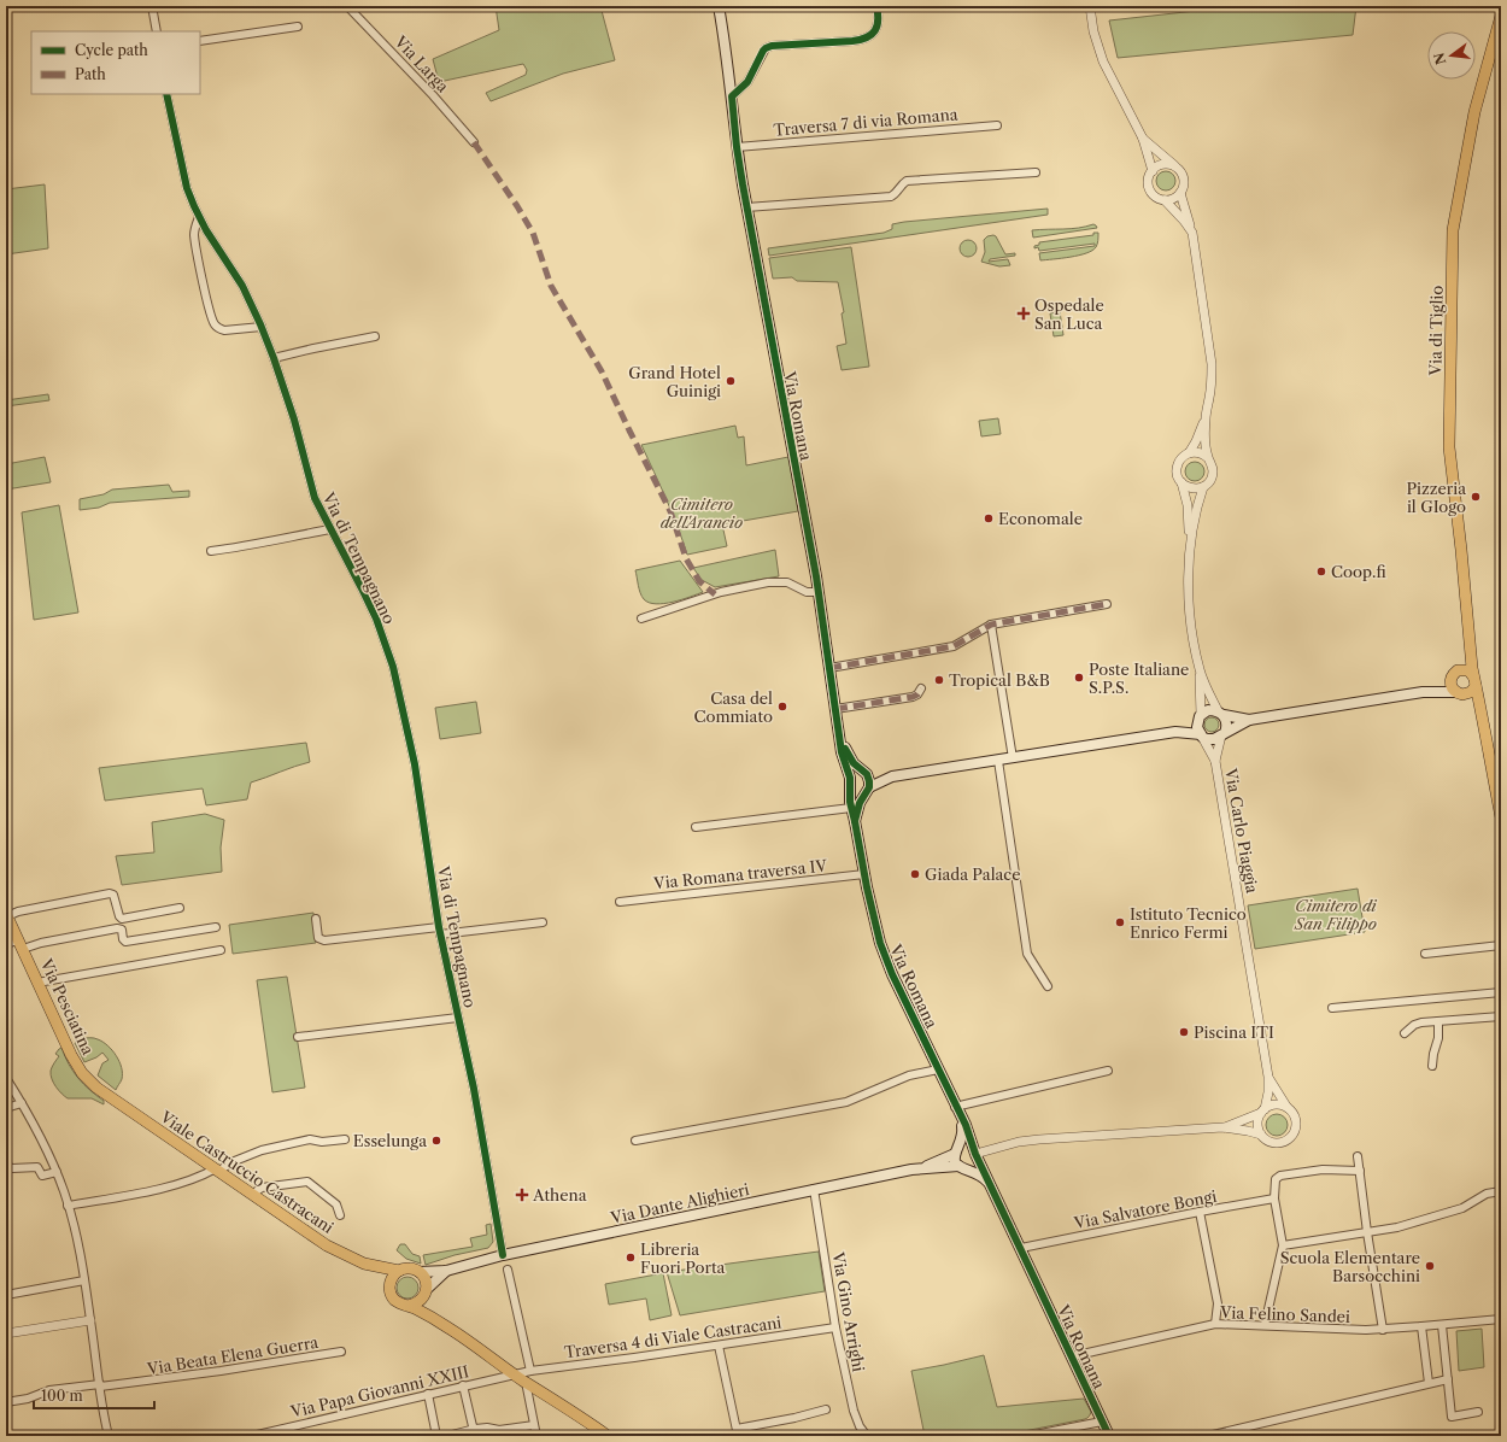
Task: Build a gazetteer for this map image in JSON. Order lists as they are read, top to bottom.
{
  "streets": {
    "main road": [
      "Via di Tiglio",
      "Via Romana",
      "Via Pesciatina",
      "Viale Castruccio Castracani",
      "Via Dante Alighieri"
    ],
    "street": [
      "Via Larga",
      "Traversa 7 di via Romana",
      "Via di Tempagnano",
      "Via Carlo Piaggia",
      "Via Romana traversa IV",
      "Via Salvatore Bongi",
      "Via Gino Arrighi",
      "Via Felino Sandei",
      "Traversa 4 di Viale Castracani",
      "Via Beata Elena Guerra",
      "Via Papa Giovanni XXIII"
    ]
  },
  "crossings": [
    ["Traversa 7 di via Romana", "Via Romana"],
    ["Via Romana", "Via Romana traversa IV"],
    ["Via Romana", "Via Dante Alighieri"],
    ["Via Romana", "Via Salvatore Bongi"],
    ["Via Romana", "Via Felino Sandei"],
    ["Via di Tempagnano", "Via Dante Alighieri"],
    ["Via Pesciatina", "Viale Castruccio Castracani"],
    ["Viale Castruccio Castracani", "Via Dante Alighieri"],
    ["Viale Castruccio Castracani", "Traversa 4 di Viale Castracani"],
    ["Viale Castruccio Castracani", "Via Papa Giovanni XXIII"],
    ["Via Dante Alighieri", "Via Gino Arrighi"],
    ["Via Gino Arrighi", "Traversa 4 di Viale Castracani"],
    ["Traversa 4 di Viale Castracani", "Via Papa Giovanni XXIII"]
  ],
  "parks": ["Cimitero dell'Arancio", "Cimitero di San Filippo"],
  "places": {
    "health": ["Ospedale San Luca", "Athena"],
    "other": [
      "Grand Hotel Guinigi",
      "Pizzeria il GIogo",
      "Economale",
      "Coop.fi",
      "Poste Italiane S.P.S.",
      "Tropical B&B",
      "Casa del Commiato",
      "Giada Palace",
      "Istituto Tecnico Enrico Fermi",
      "Piscina ITI",
      "Esselunga",
      "Libreria Fuori Porta",
      "Scuola Elementare Barsocchini"
    ]
  },
  "legend": ["Cycle path", "Path"],
  "scale_bar": "100 m",
  "north": "left"
}
